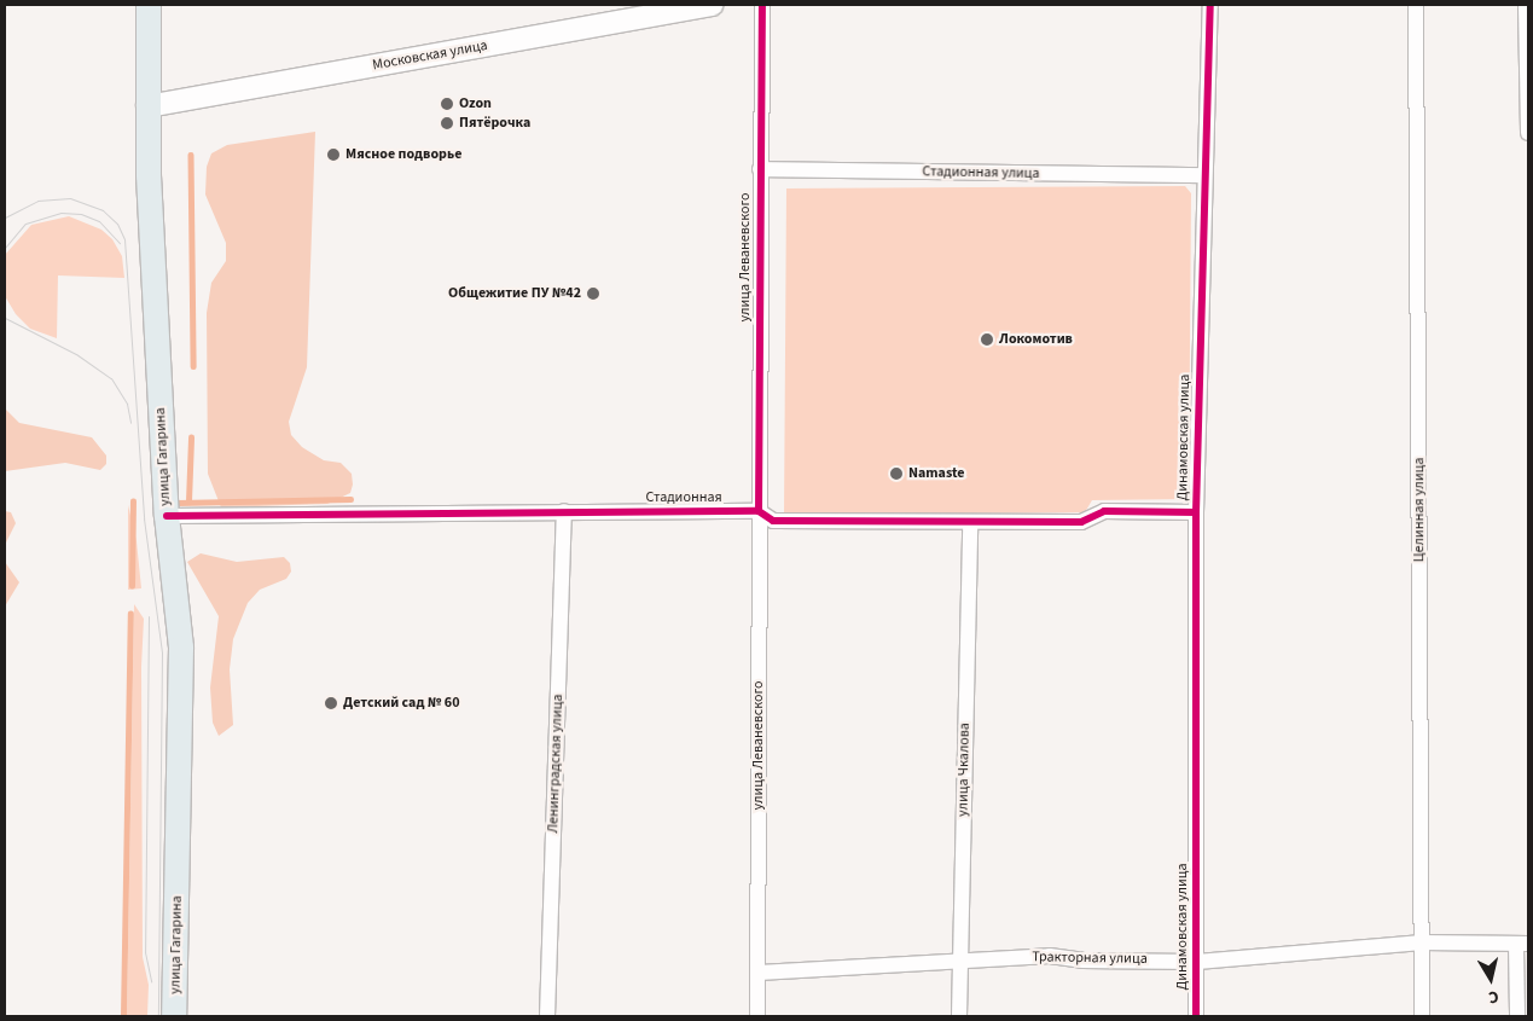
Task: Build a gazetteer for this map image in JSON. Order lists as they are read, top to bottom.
{
  "streets": {
    "main road": ["улица Гагарина"],
    "street": [
      "Московская улица",
      "Стадионная улица",
      "улица Леваневского",
      "Динамовская улица",
      "Стадионная",
      "Целинная улица",
      "Ленинградская улица",
      "улица Чкалова",
      "Тракторная улица"
    ]
  },
  "crossings": [
    ["Московская улица", "улица Гагарина"],
    ["Стадионная улица", "улица Леваневского"],
    ["Стадионная улица", "Динамовская улица"],
    ["улица Леваневского", "Стадионная"],
    ["улица Леваневского", "Тракторная улица"],
    ["Динамовская улица", "Стадионная"],
    ["Динамовская улица", "Тракторная улица"],
    ["улица Гагарина", "Стадионная"],
    ["Стадионная", "Ленинградская улица"],
    ["Стадионная", "улица Чкалова"],
    ["Целинная улица", "Тракторная улица"],
    ["улица Чкалова", "Тракторная улица"]
  ],
  "places": [
    "Ozon",
    "Пятёрочка",
    "Мясное подворье",
    "Общежитие ПУ №42",
    "Локомотив",
    "Namaste",
    "Детский сад № 60"
  ],
  "north": "bottom"
}
